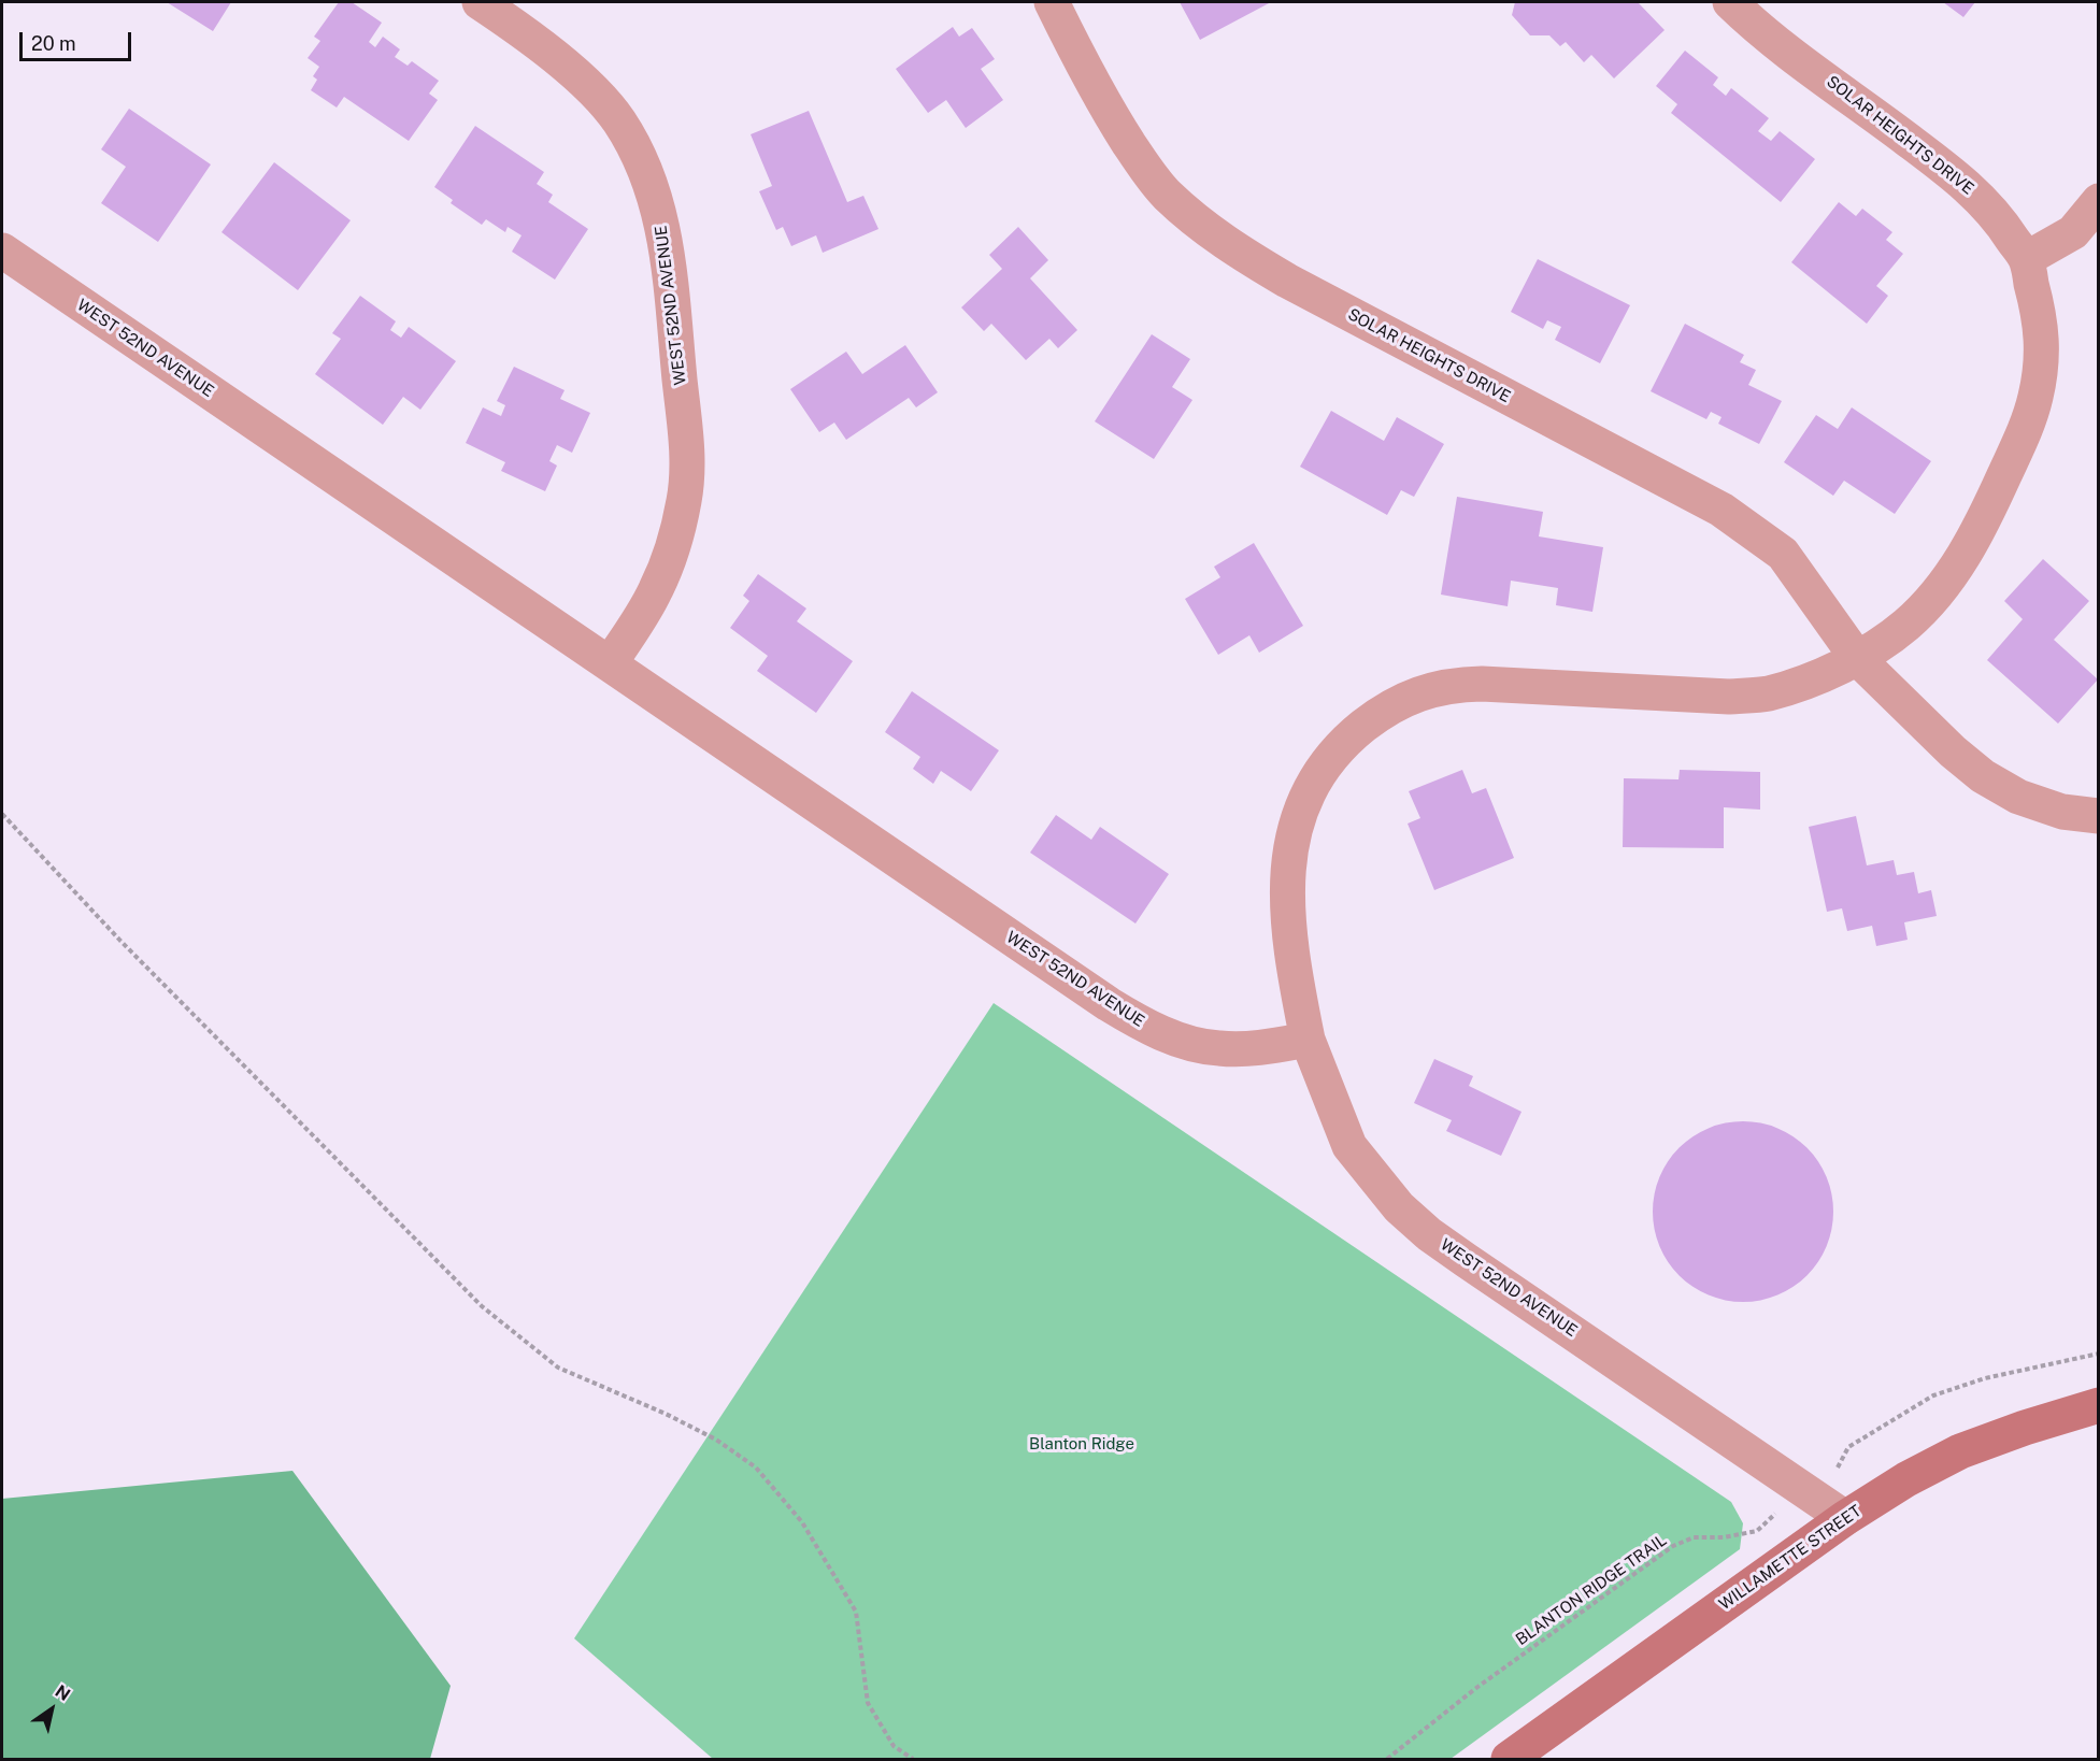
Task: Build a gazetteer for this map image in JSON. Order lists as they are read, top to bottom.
{
  "streets": {
    "main road": ["WILLAMETTE STREET"],
    "street": ["SOLAR HEIGHTS DRIVE", "WEST 52ND AVENUE"],
    "path": ["BLANTON RIDGE TRAIL"]
  },
  "crossings": [
    ["SOLAR HEIGHTS DRIVE", "WEST 52ND AVENUE"],
    ["WEST 52ND AVENUE", "WILLAMETTE STREET"],
    ["WEST 52ND AVENUE", "BLANTON RIDGE TRAIL"]
  ],
  "parks": ["Blanton Ridge"],
  "scale_bar": "20 m",
  "north": "top right"
}
